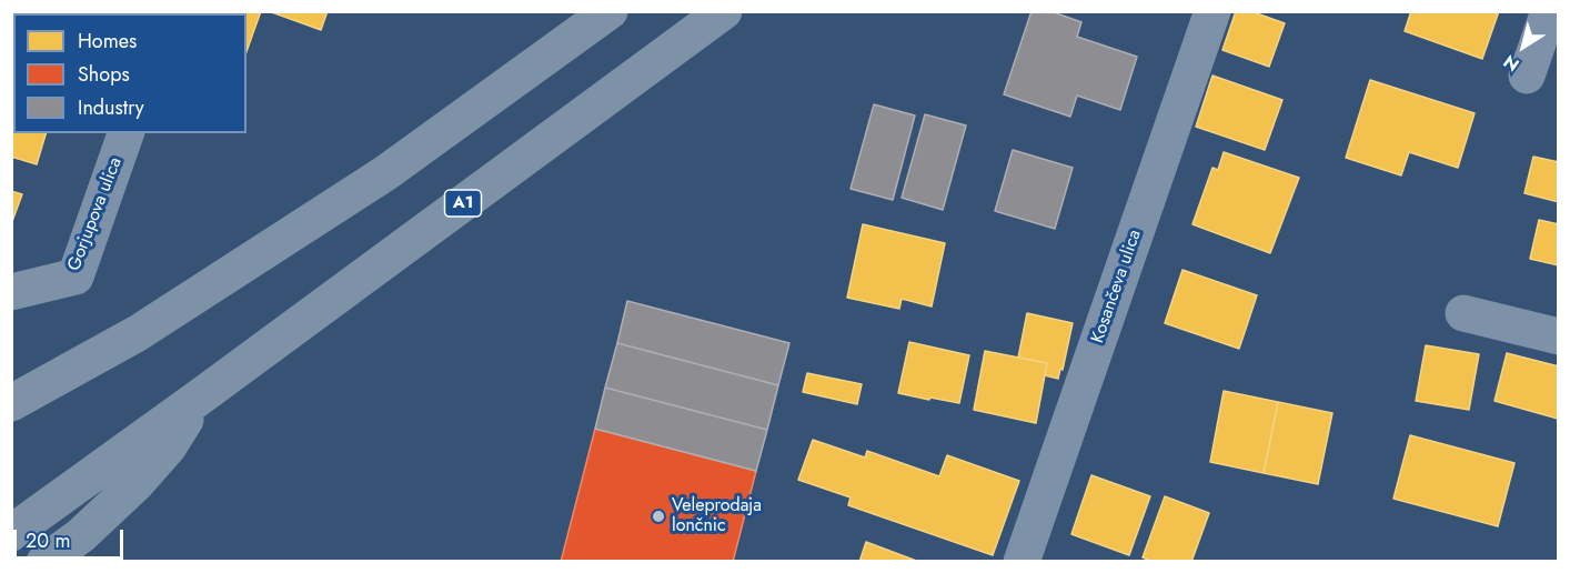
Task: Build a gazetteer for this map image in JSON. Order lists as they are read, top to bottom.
{
  "streets": {
    "highway": ["A1"],
    "street": ["Gorjupova ulica", "Kosančeva ulica"]
  },
  "places": ["Veleprodaja lončnic"],
  "legend": ["Homes", "Shops", "Industry"],
  "scale_bar": "20 m",
  "north": "bottom left"
}
